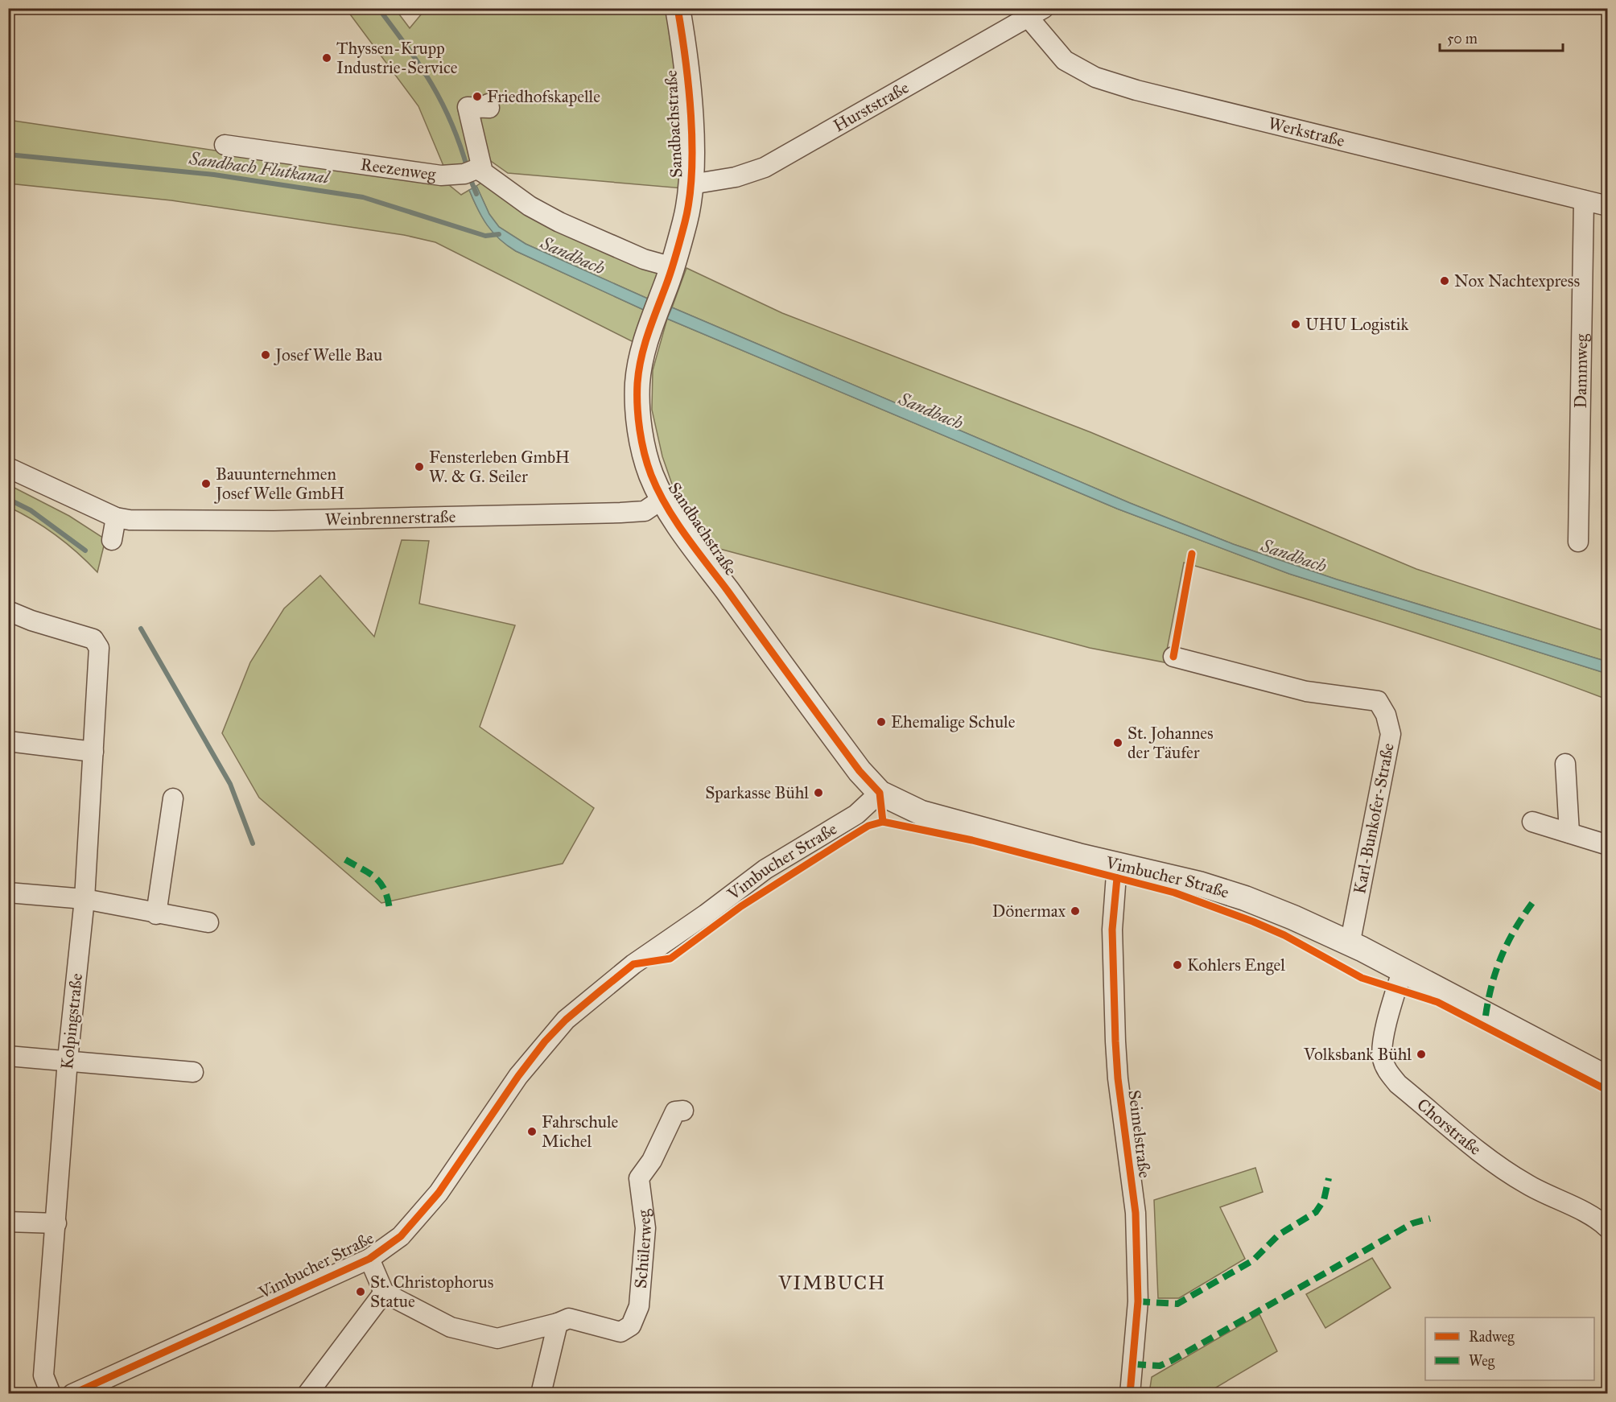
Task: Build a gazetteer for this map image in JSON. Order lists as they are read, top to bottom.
{
  "streets": {
    "street": [
      "Hurststraße",
      "Sandbachstraße",
      "Werkstraße",
      "Reezenweg",
      "Dammweg",
      "Weinbrennerstraße",
      "Karl-Bunkofer-Straße",
      "Vimbucher Straße",
      "Kolpingstraße",
      "Chorstraße",
      "Seimelstraße",
      "Schülerweg"
    ]
  },
  "crossings": [
    ["Hurststraße", "Sandbachstraße"],
    ["Hurststraße", "Werkstraße"],
    ["Sandbachstraße", "Weinbrennerstraße"],
    ["Sandbachstraße", "Vimbucher Straße"],
    ["Werkstraße", "Dammweg"],
    ["Karl-Bunkofer-Straße", "Vimbucher Straße"],
    ["Vimbucher Straße", "Chorstraße"],
    ["Vimbucher Straße", "Seimelstraße"]
  ],
  "districts": ["VIMBUCH"],
  "water": ["Sandbach Flutkanal", "Sandbach"],
  "places": [
    "Thyssen-Krupp Industrie-Service",
    "Friedhofskapelle",
    "Nox Nachtexpress",
    "UHU Logistik",
    "Josef Welle Bau",
    "Fensterleben GmbH W. & G. Seiler",
    "Bauunternehmen Josef Welle GmbH",
    "Ehemalige Schule",
    "St. Johannes der Täufer",
    "Sparkasse Bühl",
    "Dönermax",
    "Kohlers Engel",
    "Volksbank Bühl",
    "Fahrschule Michel",
    "St. Christophorus Statue"
  ],
  "legend": ["Radweg", "Weg"],
  "scale_bar": "50 m"
}
